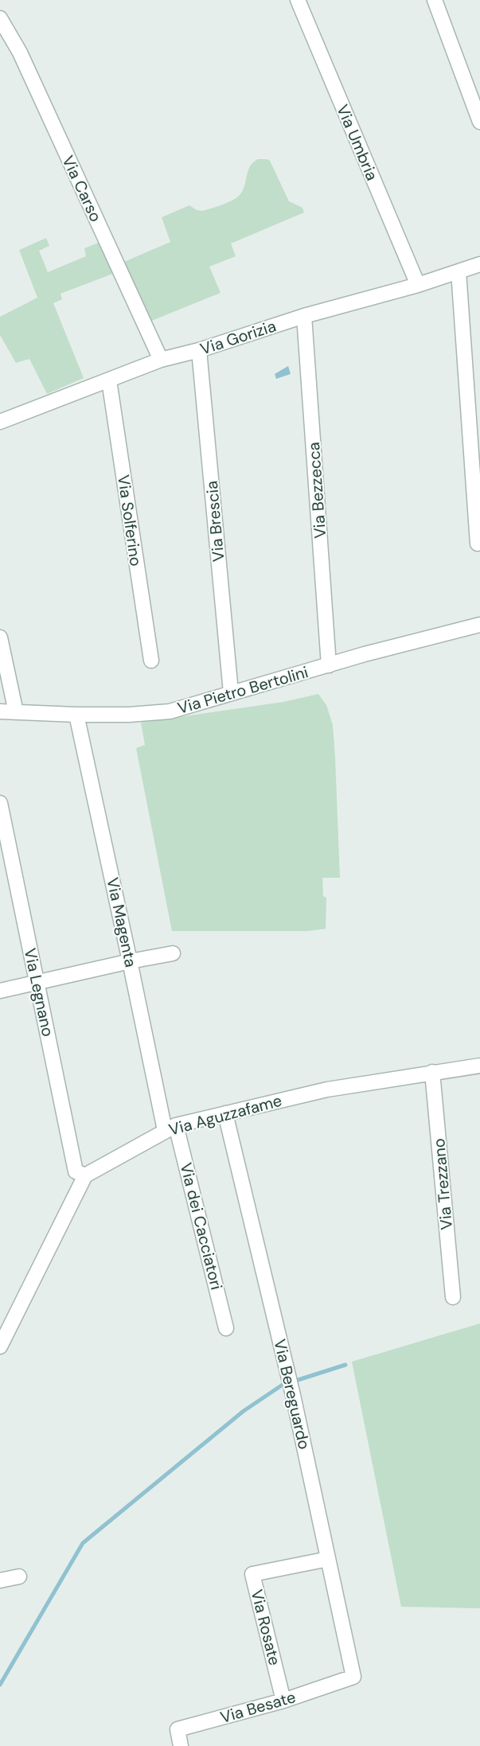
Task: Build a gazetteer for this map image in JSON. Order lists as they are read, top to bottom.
{
  "streets": {
    "street": [
      "Via Umbria",
      "Via Carso",
      "Via Gorizia",
      "Via Bezzecca",
      "Via Solferino",
      "Via Brescia",
      "Via Pietro Bertolini",
      "Via Magenta",
      "Via Legnano",
      "Via Aguzzafame",
      "Via Trezzano",
      "Via dei Cacciatori",
      "Via Bereguardo",
      "Via Rosate",
      "Via Besate"
    ]
  },
  "crossings": [
    ["Via Umbria", "Via Gorizia"],
    ["Via Carso", "Via Gorizia"],
    ["Via Gorizia", "Via Bezzecca"],
    ["Via Gorizia", "Via Solferino"],
    ["Via Gorizia", "Via Brescia"],
    ["Via Bezzecca", "Via Pietro Bertolini"],
    ["Via Brescia", "Via Pietro Bertolini"],
    ["Via Pietro Bertolini", "Via Magenta"],
    ["Via Magenta", "Via Aguzzafame"],
    ["Via Magenta", "Via dei Cacciatori"],
    ["Via Legnano", "Via Aguzzafame"],
    ["Via Aguzzafame", "Via Trezzano"],
    ["Via Aguzzafame", "Via dei Cacciatori"],
    ["Via Aguzzafame", "Via Bereguardo"],
    ["Via Bereguardo", "Via Rosate"],
    ["Via Bereguardo", "Via Besate"],
    ["Via Rosate", "Via Besate"]
  ]
}
